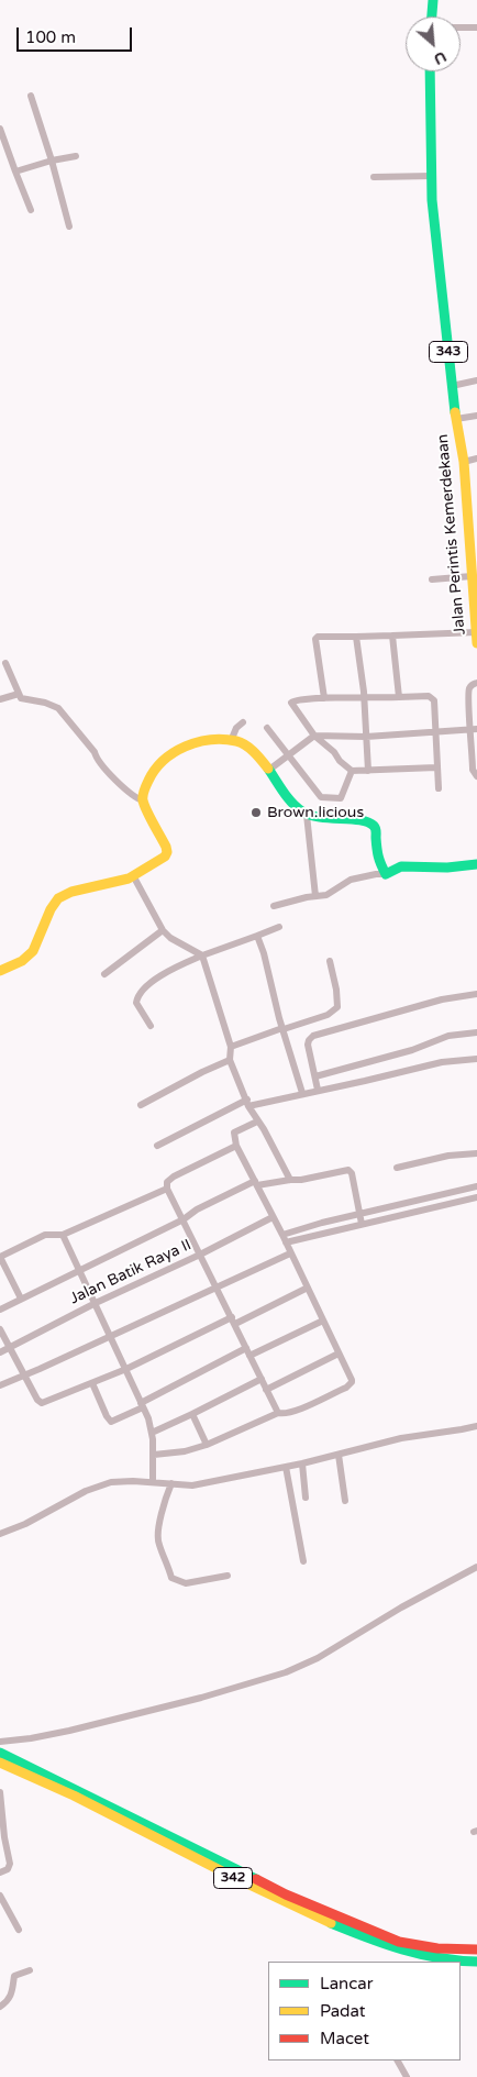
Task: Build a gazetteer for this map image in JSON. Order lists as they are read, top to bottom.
{
  "streets": {
    "main road": ["343", "Jalan Perintis Kemerdekaan", "342"],
    "street": ["Jalan Batik Raya II"]
  },
  "places": ["Brown.licious"],
  "legend": ["Lancar", "Padat", "Macet"],
  "scale_bar": "100 m",
  "north": "bottom right"
}
